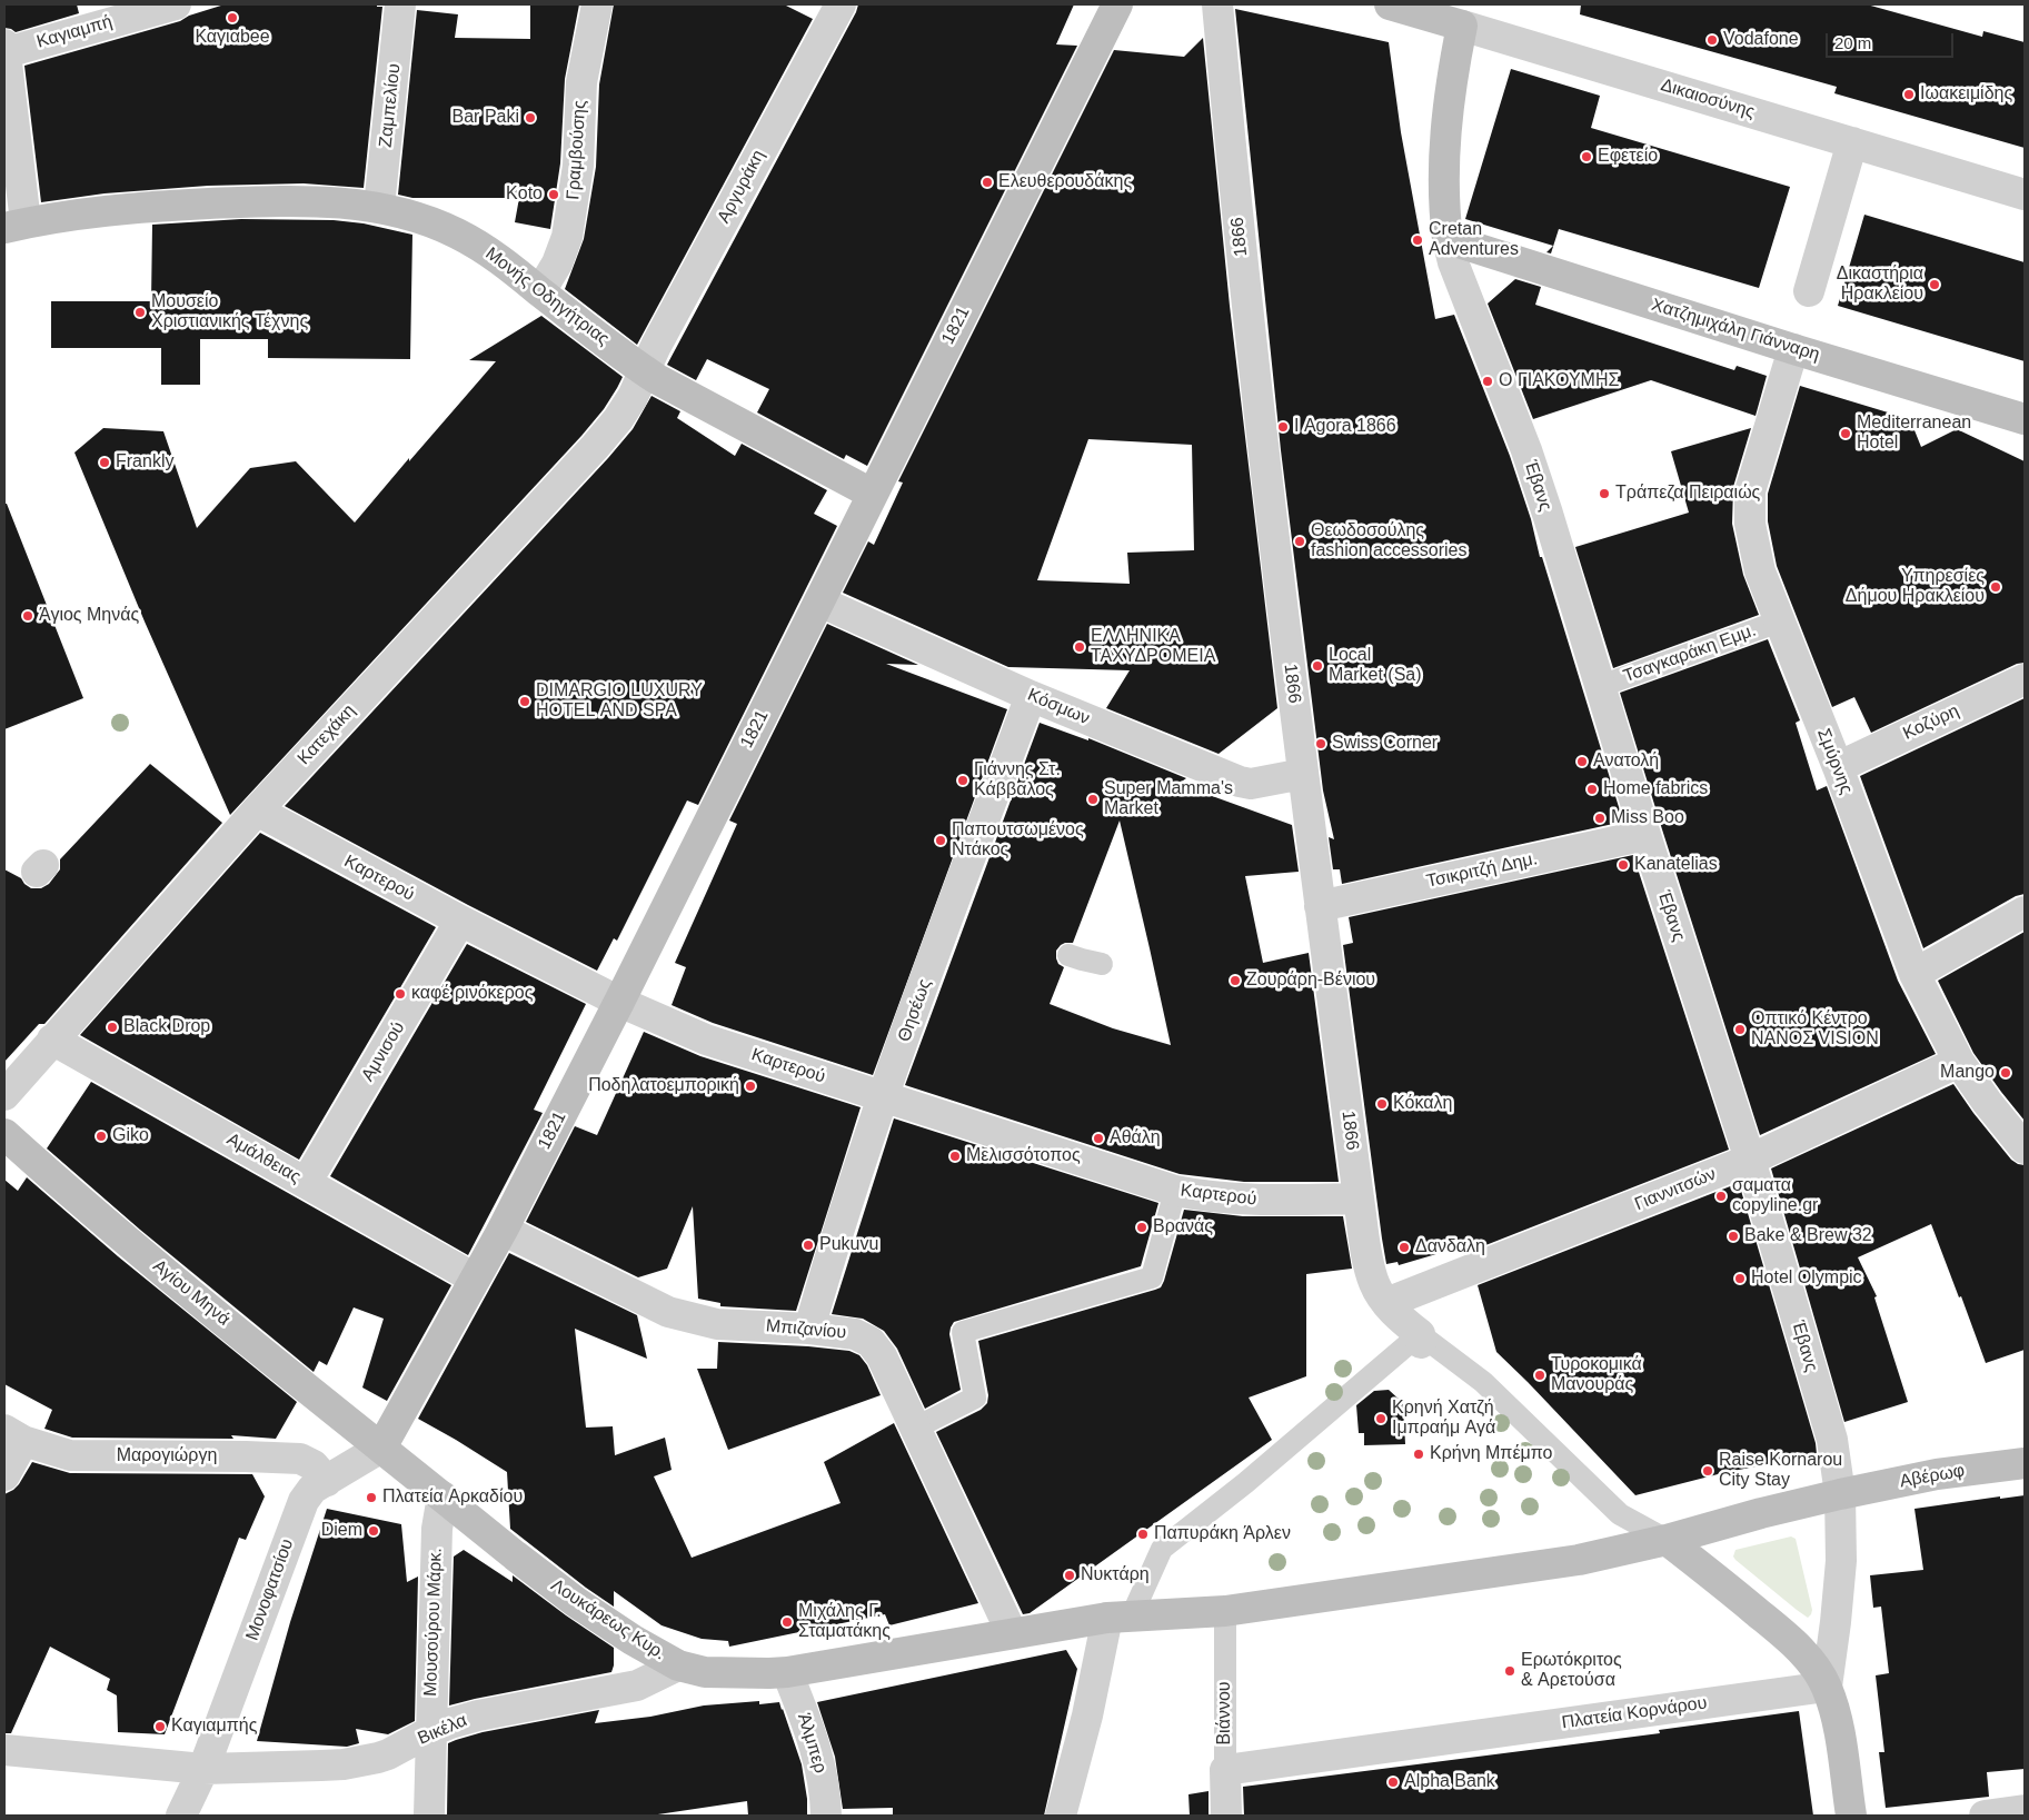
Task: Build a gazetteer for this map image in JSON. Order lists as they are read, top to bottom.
{
  "streets": {
    "street": [
      "Καγιαμπή",
      "Δικαιοσύνης",
      "Ζαμπελίου",
      "Γραμβούσης",
      "Αργυράκη",
      "1866",
      "Μονής Οδηγήτριας",
      "1821",
      "Χατζημιχάλη Γιάνναρη",
      "Έβανς",
      "Κόσμων",
      "Κοζύρη",
      "Κατεχάκη",
      "Σμύρνης",
      "Τσικριτζή Δημ.",
      "Καρτερού",
      "Θησέως",
      "Αμνισού",
      "Αμάλθειας",
      "Γιαννιτσών",
      "Αγίου Μηνά",
      "Μπιζανίου",
      "Μαρογιώργη",
      "Αβέρωφ",
      "Μονοφατσίου",
      "Λουκάρεως Κυρ.",
      "Μουσούρου Μάρκ.",
      "Βιάννου",
      "Πλατεία Κορνάρου",
      "Βικέλα",
      "Άλμπερ"
    ],
    "lane": ["Τσαγκαράκη Εμμ."]
  },
  "crossings": [
    ["Δικαιοσύνης", "Έβανς"],
    ["Ζαμπελίου", "Μονής Οδηγήτριας"],
    ["Γραμβούσης", "Μονής Οδηγήτριας"],
    ["Αργυράκη", "Μονής Οδηγήτριας"],
    ["Αργυράκη", "Κατεχάκη"],
    ["1866", "Κόσμων"],
    ["1866", "Τσικριτζή Δημ."],
    ["1866", "Καρτερού"],
    ["1866", "Γιαννιτσών"],
    ["Μονής Οδηγήτριας", "1821"],
    ["Μονής Οδηγήτριας", "Κατεχάκη"],
    ["1821", "Κόσμων"],
    ["1821", "Καρτερού"],
    ["1821", "Αμάλθειας"],
    ["1821", "Αγίου Μηνά"],
    ["1821", "Μπιζανίου"],
    ["1821", "Μονοφατσίου"],
    ["1821", "Λουκάρεως Κυρ."],
    ["Χατζημιχάλη Γιάνναρη", "Έβανς"],
    ["Χατζημιχάλη Γιάνναρη", "Σμύρνης"],
    ["Έβανς", "Τσαγκαράκη Εμμ."],
    ["Έβανς", "Τσικριτζή Δημ."],
    ["Έβανς", "Γιαννιτσών"],
    ["Έβανς", "Αβέρωφ"],
    ["Έβανς", "Πλατεία Κορνάρου"],
    ["Τσαγκαράκη Εμμ.", "Σμύρνης"],
    ["Κόσμων", "Θησέως"],
    ["Κοζύρη", "Σμύρνης"],
    ["Κατεχάκη", "Καρτερού"],
    ["Κατεχάκη", "Αμάλθειας"],
    ["Σμύρνης", "Γιαννιτσών"],
    ["Καρτερού", "Θησέως"],
    ["Καρτερού", "Αμνισού"],
    ["Θησέως", "Μπιζανίου"],
    ["Αμνισού", "Αμάλθειας"],
    ["Αγίου Μηνά", "Μονοφατσίου"],
    ["Αγίου Μηνά", "Λουκάρεως Κυρ."],
    ["Μπιζανίου", "Λουκάρεως Κυρ."],
    ["Μαρογιώργη", "Μονοφατσίου"],
    ["Μονοφατσίου", "Λουκάρεως Κυρ."],
    ["Μονοφατσίου", "Βικέλα"],
    ["Λουκάρεως Κυρ.", "Μουσούρου Μάρκ."],
    ["Λουκάρεως Κυρ.", "Βικέλα"],
    ["Λουκάρεως Κυρ.", "Άλμπερ"],
    ["Μουσούρου Μάρκ.", "Βικέλα"],
    ["Βιάννου", "Πλατεία Κορνάρου"]
  ],
  "places": [
    "Καγιαbee",
    "Vodafone",
    "Ιωακειμίδης",
    "Bar Paki",
    "Εφετείο",
    "Ελευθερουδάκης",
    "Koto",
    "Cretan Adventures",
    "Δικαστήρια Ηρακλείου",
    "Μουσείο Χριστιανικής Τέχνης",
    "Ο ΓΙΑΚΟΥΜΗΣ",
    "I Agora 1866",
    "Mediterranean Hotel",
    "Frankly",
    "Τράπεζα Πειραιώς",
    "Θεωδοσούλης fashion accessories",
    "Υπηρεσίες Δήμου Ηρακλείου",
    "Άγιος Μηνάς",
    "ΕΛΛΗΝΙΚΑ ΤΑΧΥΔΡΟΜΕΙΑ",
    "Local Market (Sa)",
    "DIMARGIO LUXURY HOTEL AND SPA",
    "Swiss Corner",
    "Ανατολή",
    "Γιάννης Στ. Κάββαλος",
    "Home fabrics",
    "Super Mamma's Market",
    "Miss Boo",
    "Παπουτσωμένος Ντάκος",
    "Kanatelias",
    "Ζουράρη-Βένιου",
    "καφέ ρινόκερος",
    "Black Drop",
    "Οπτικό Κέντρο ΝΑΝΟΣ VISION",
    "Mango",
    "Ποδηλατοεμπορική",
    "Κόκαλη",
    "Giko",
    "Αθάλη",
    "Μελισσότοπος",
    "σαματα copyline.gr",
    "Βρανάς",
    "Bake & Brew 32",
    "Pukuvu",
    "Δανδαλη",
    "Hotel Olympic",
    "Τυροκομικά Μανουράς",
    "Κρηνή Χατζή Ιμπραήμ Αγά",
    "Κρήνη Μπέμπο",
    "Raise Kornarou City Stay",
    "Πλατεία Αρκαδίου",
    "Diem",
    "Παπυράκη Άρλεν",
    "Νυκτάρη",
    "Μιχάλης Γ. Σταματάκης",
    "Ερωτόκριτος & Αρετούσα",
    "Καγιαμπής",
    "Alpha Bank"
  ],
  "scale_bar": "20 m"
}
